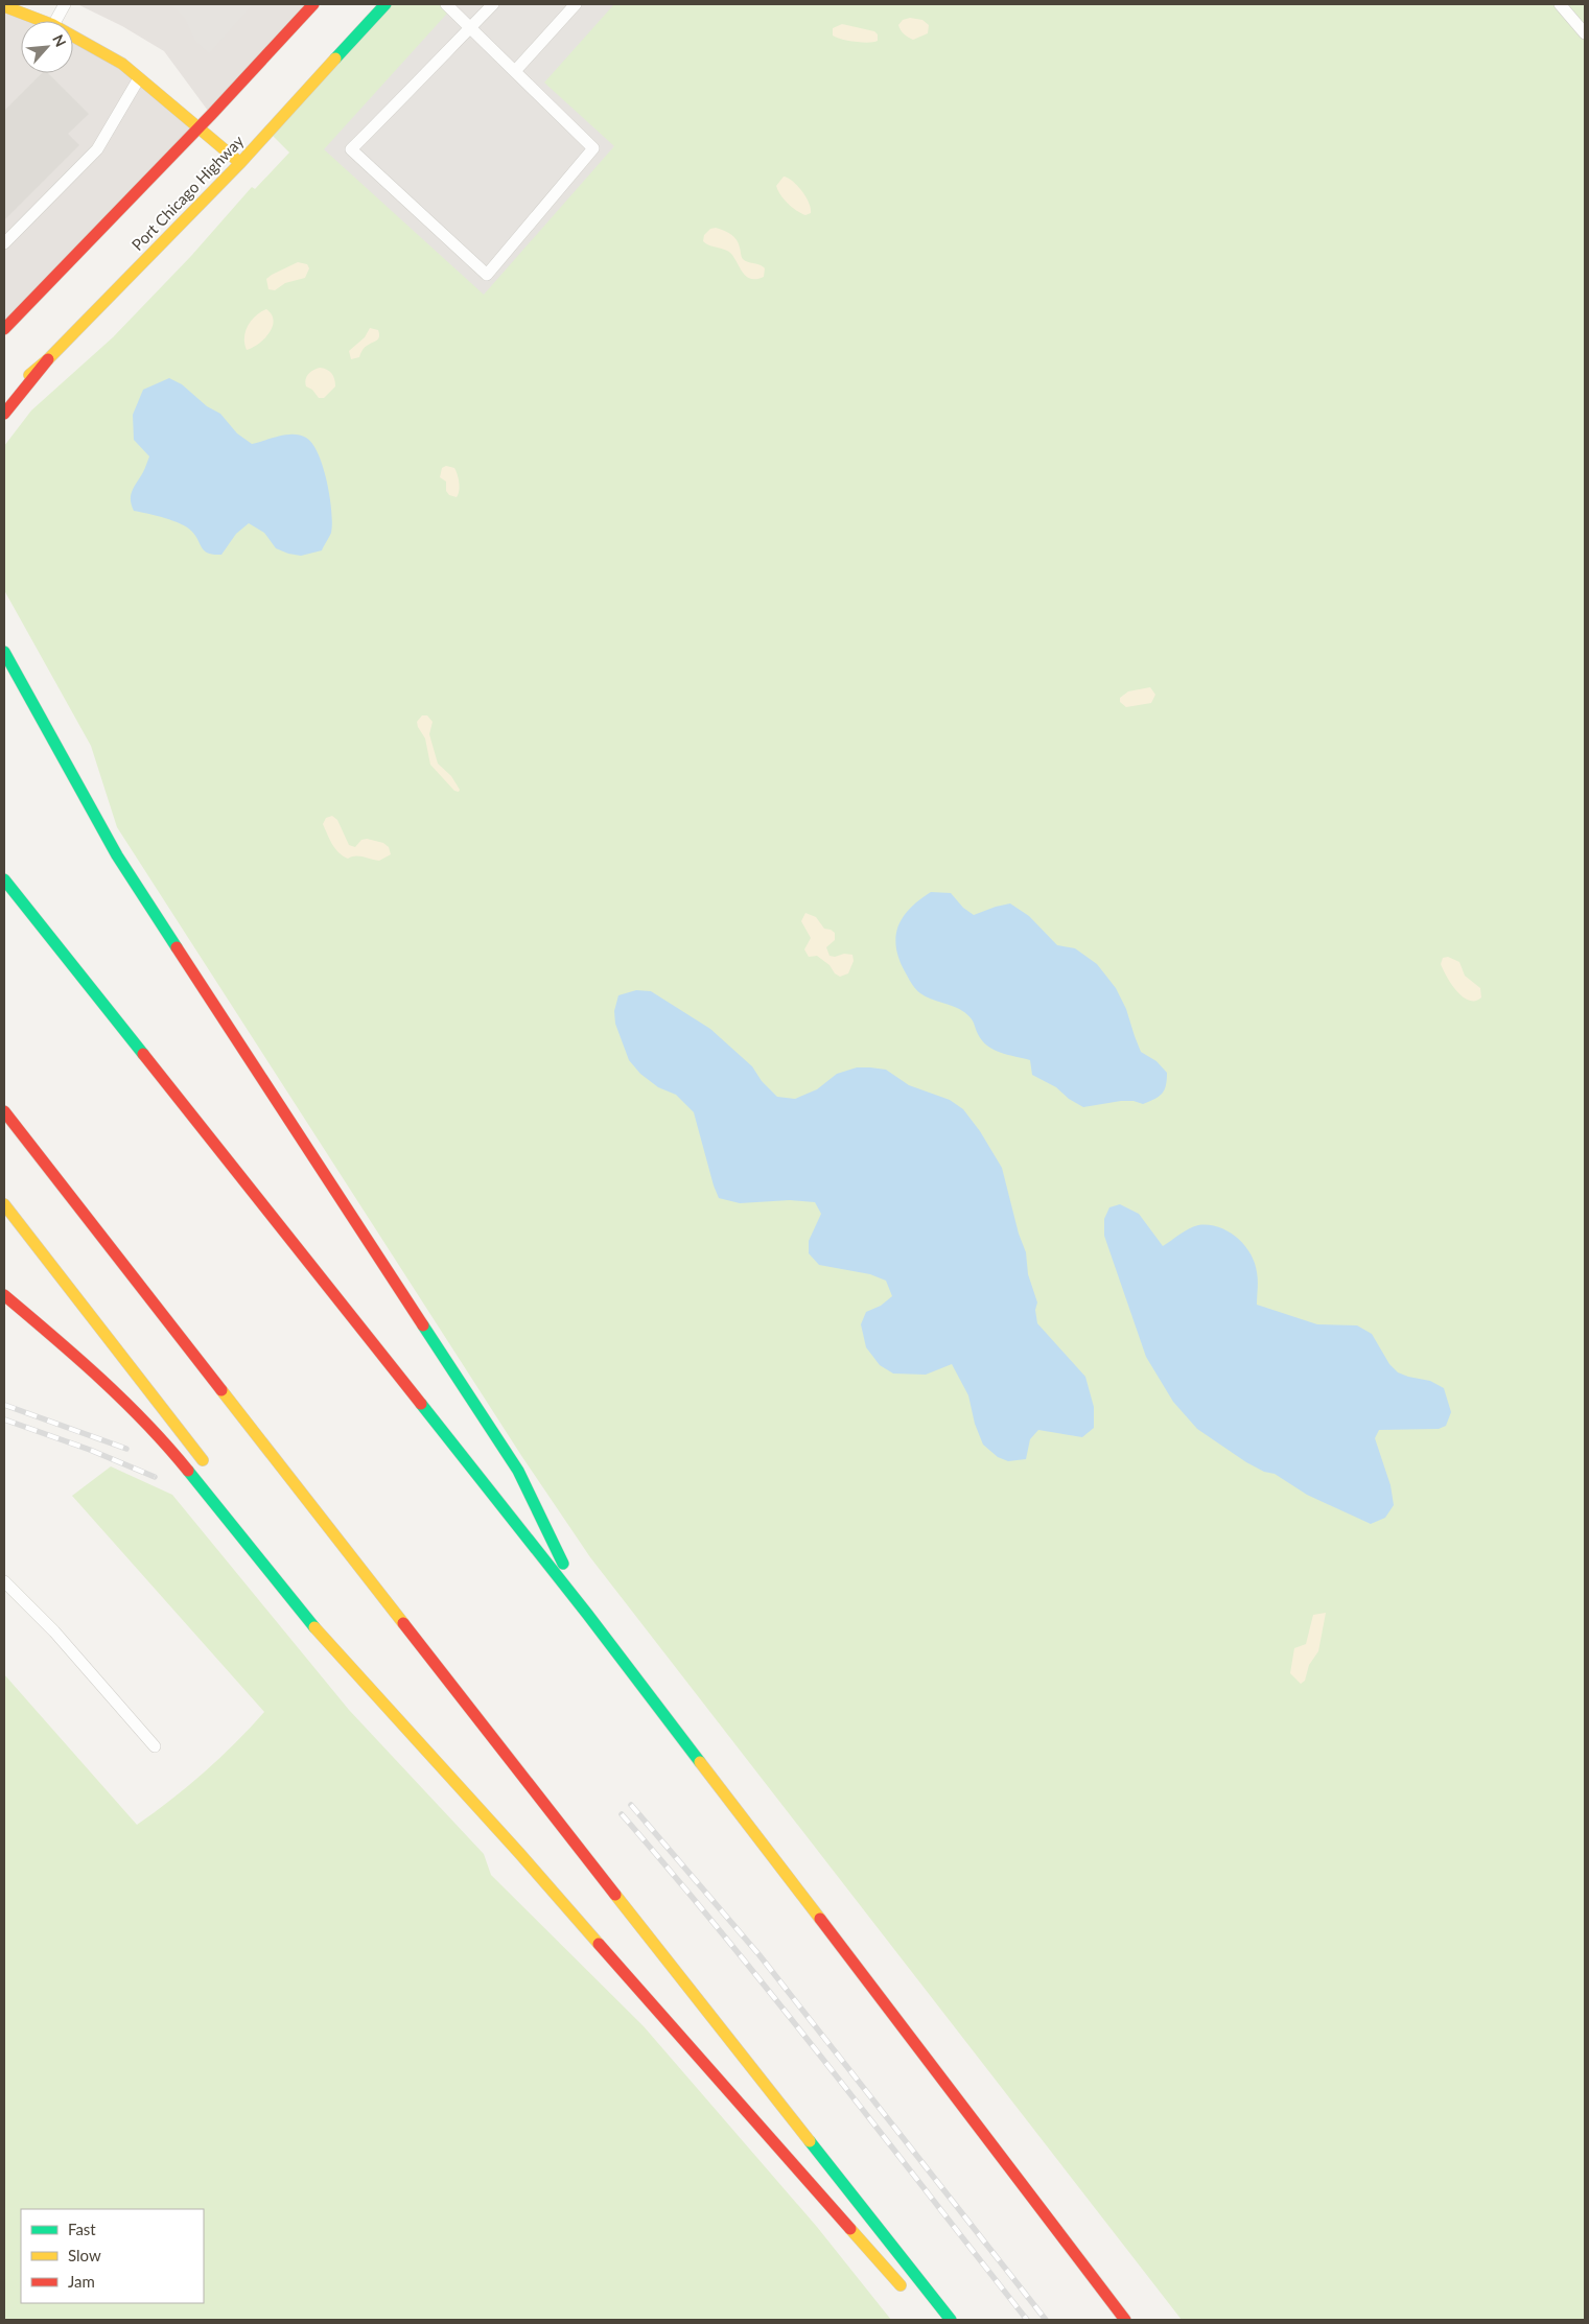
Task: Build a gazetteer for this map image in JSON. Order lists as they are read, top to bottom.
{
  "streets": {
    "main road": ["Port Chicago Highway"]
  },
  "legend": ["Fast", "Slow", "Jam"],
  "north": "top right"
}
